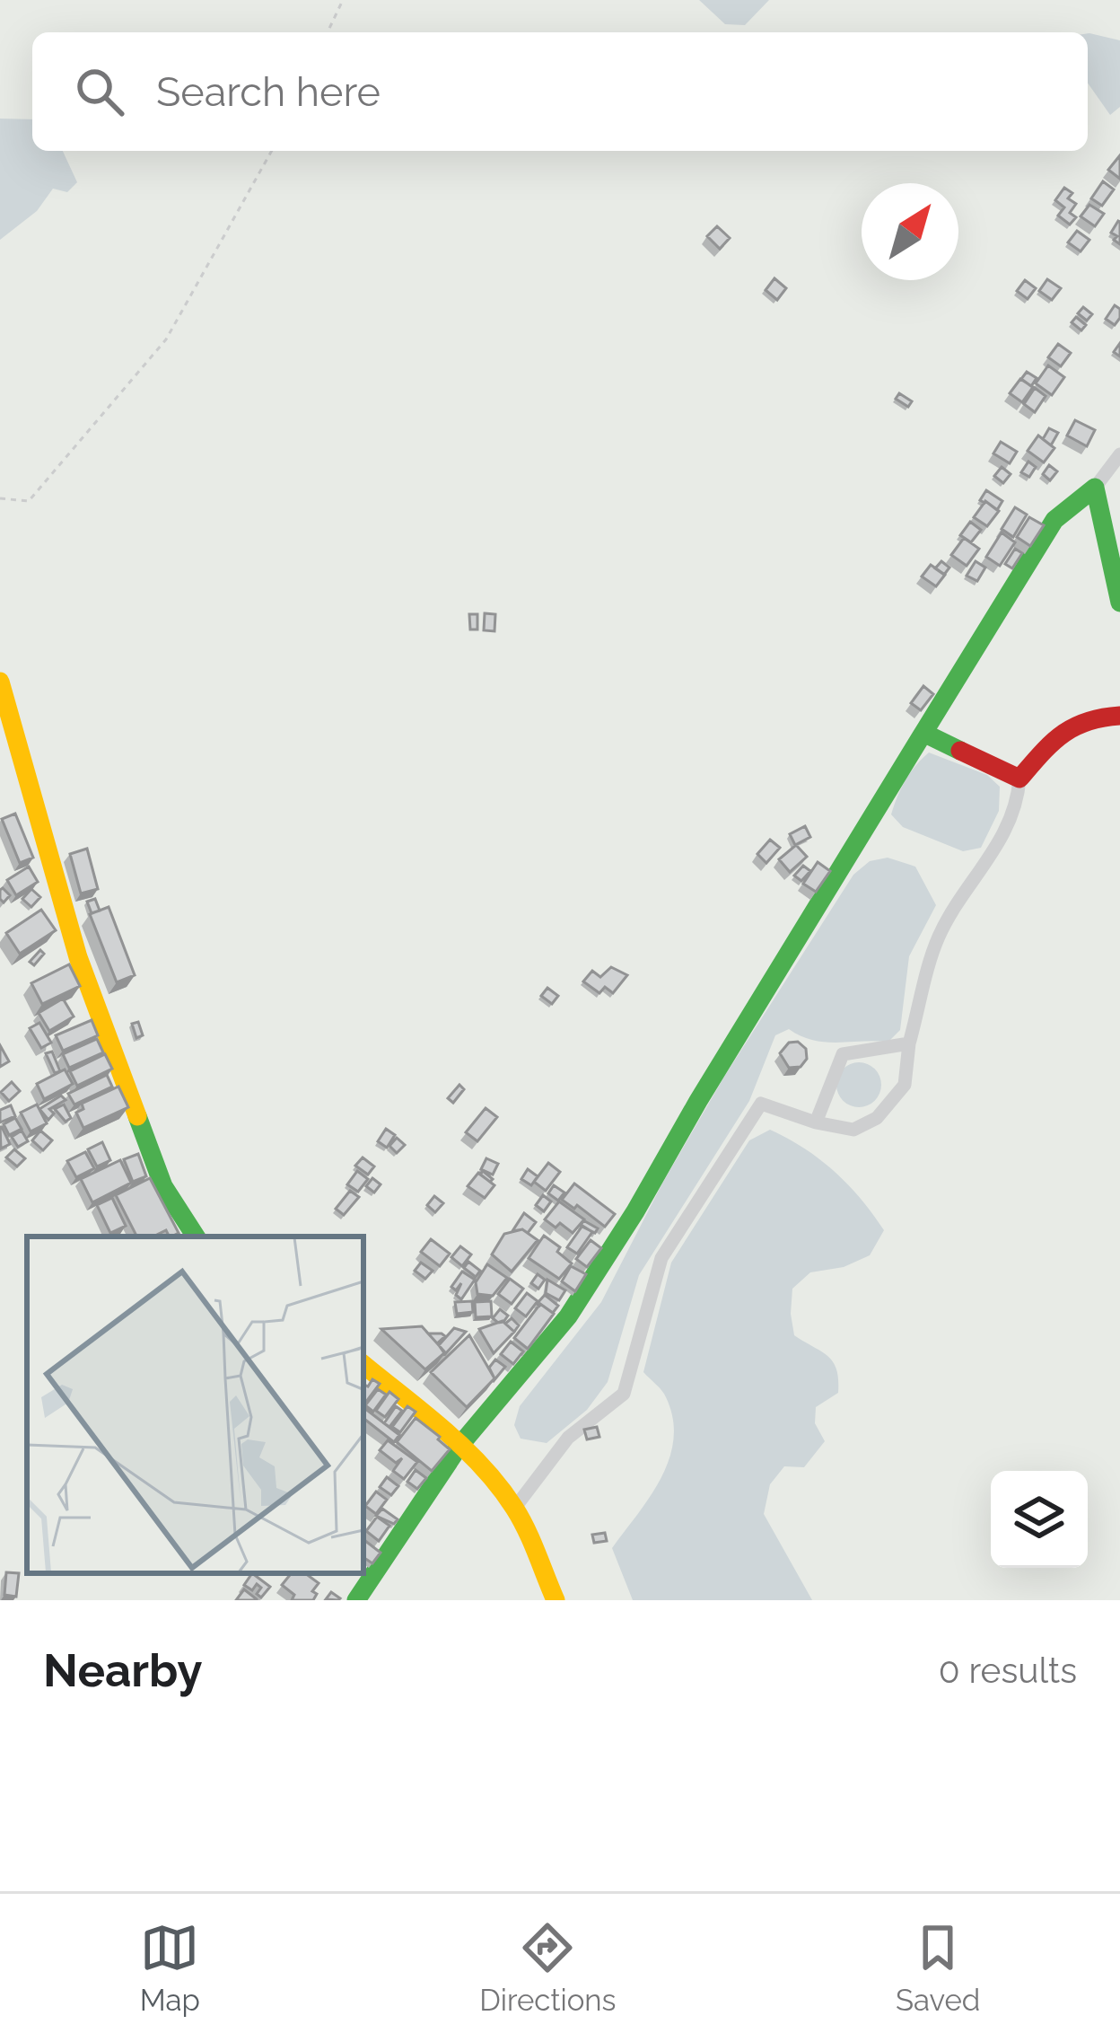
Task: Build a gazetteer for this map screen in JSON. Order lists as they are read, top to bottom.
{
  "north": "top right",
  "page": {
    "search": "Search here",
    "heading": ["Nearby", "0 results"],
    "nav": ["Map", "Directions", "Saved"]
  }
}
